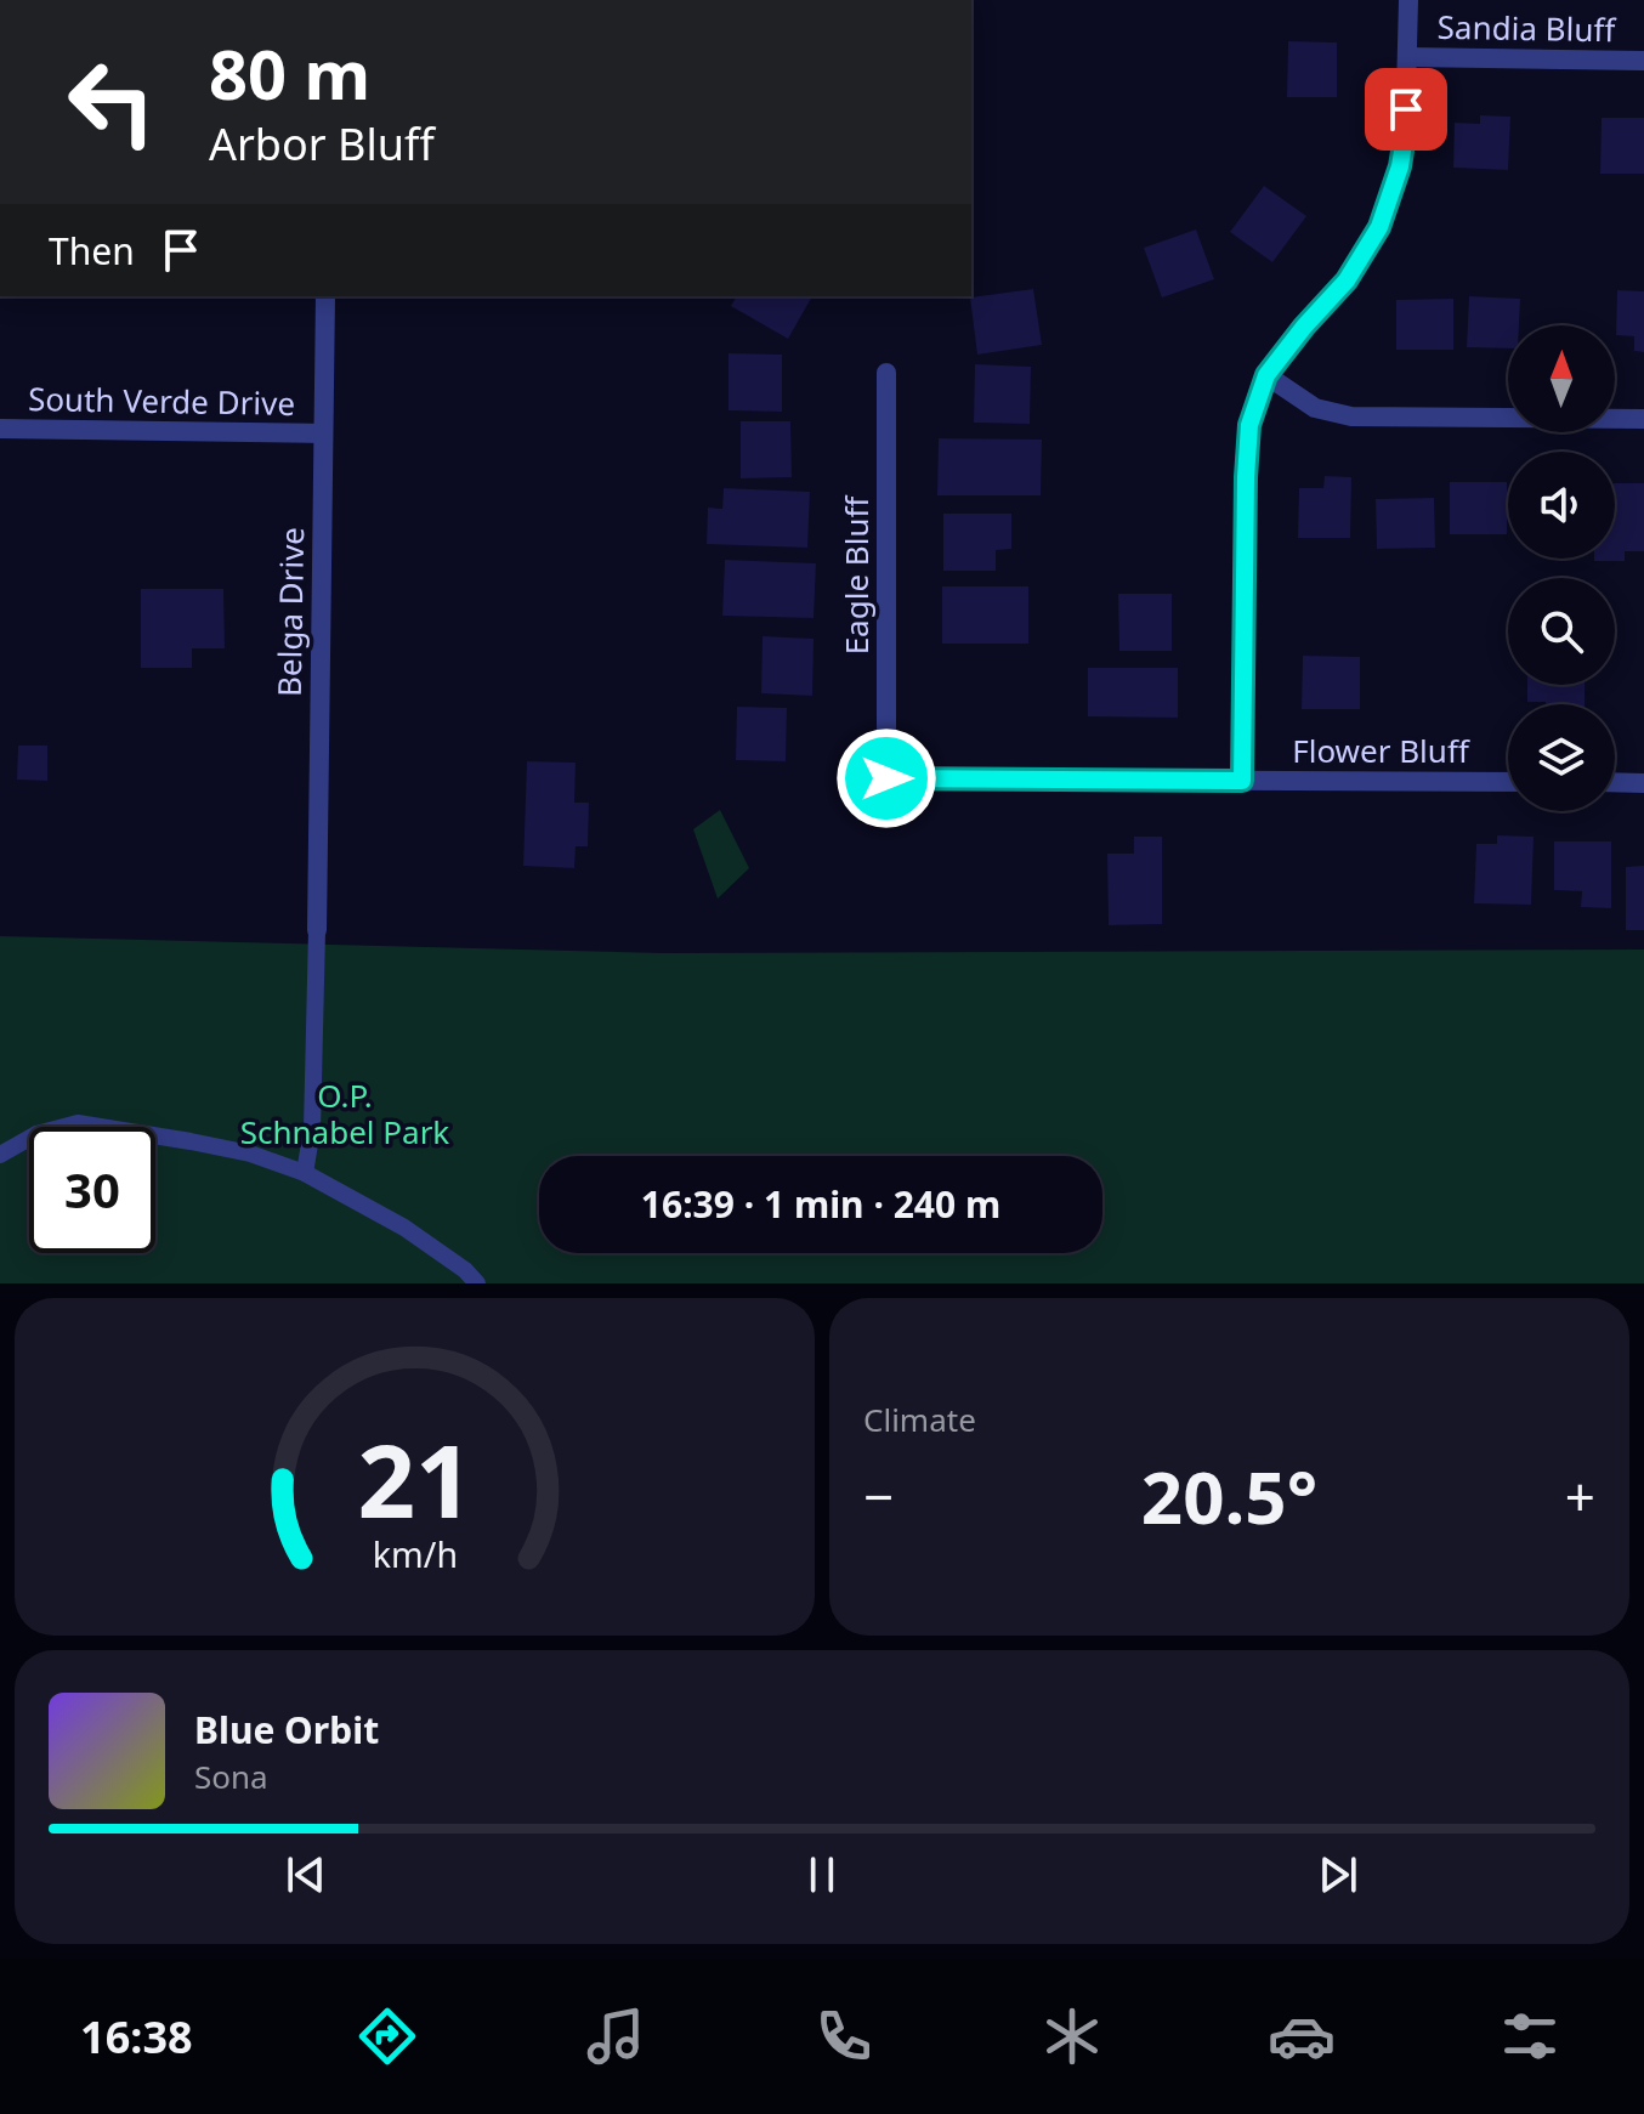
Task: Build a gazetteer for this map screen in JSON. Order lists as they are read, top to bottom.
{
  "streets": {
    "street": [
      "Sandia Bluff",
      "South Verde Drive",
      "Eagle Bluff",
      "Belga Drive",
      "Flower Bluff"
    ]
  },
  "crossings": [
    ["South Verde Drive", "Belga Drive"],
    ["Eagle Bluff", "Flower Bluff"]
  ],
  "parks": ["O.P. Schnabel Park"],
  "north": "top",
  "page": {
    "turn": ["80 m", "Arbor Bluff"],
    "then": "Then",
    "limit": "30",
    "trip": "16:39 · 1 min · 240 m",
    "tile": "Climate",
    "heat": ["−", "20.5°", "+"],
    "song": ["Blue Orbit", "Sona"],
    "tabs": "16:38",
    "gauge": ["21", "km/h"]
  }
}
